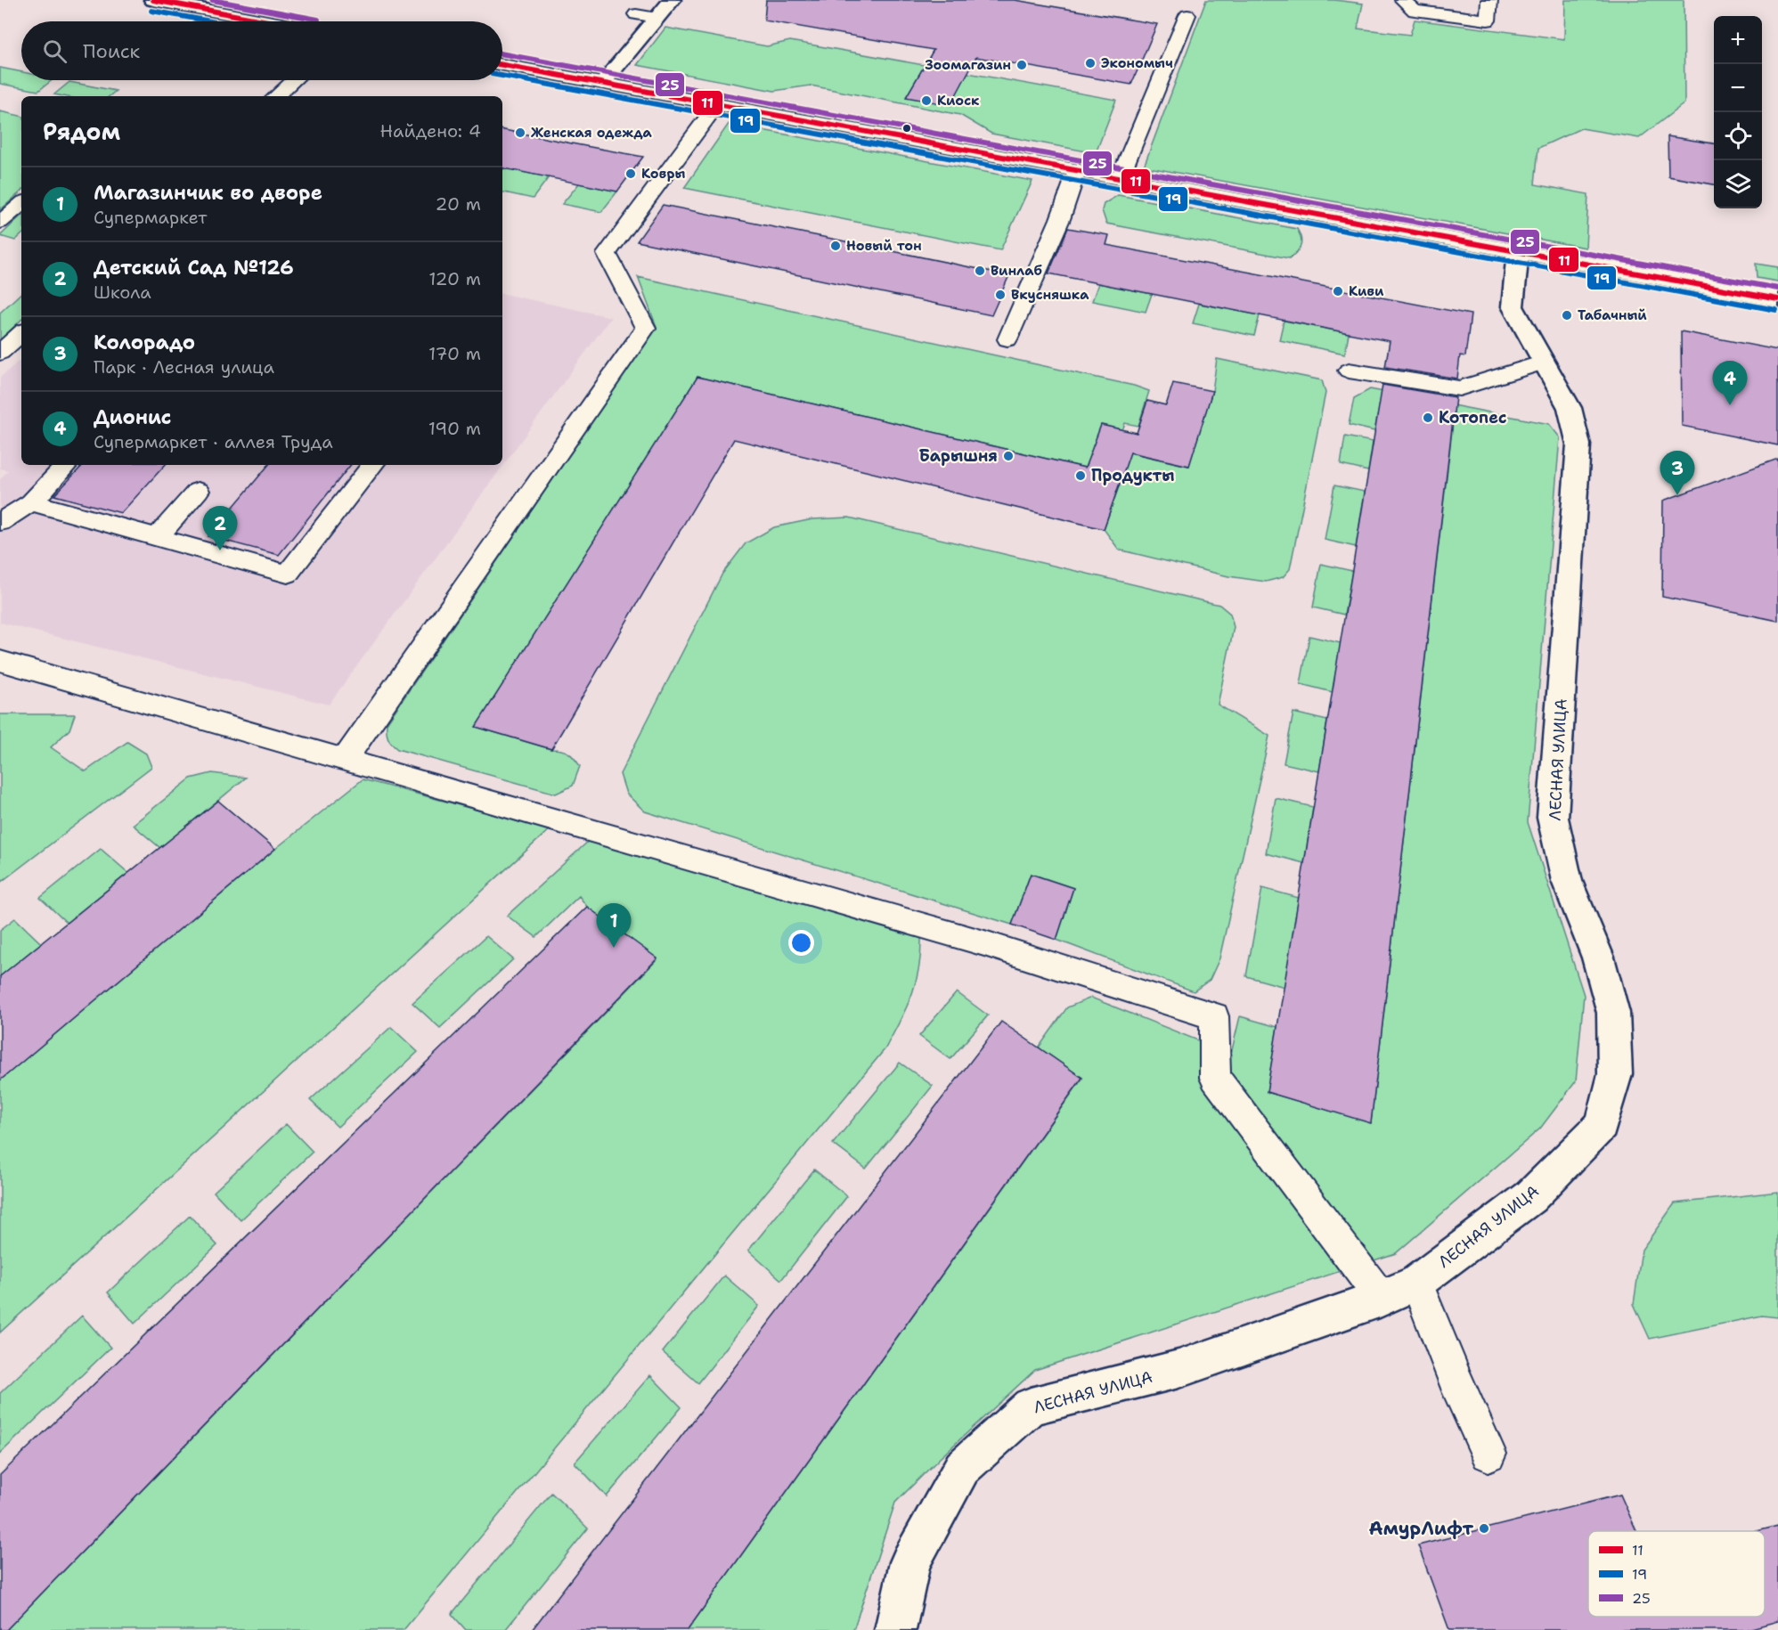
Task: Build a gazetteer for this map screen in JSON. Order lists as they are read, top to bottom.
{
  "streets": {
    "street": ["ЛЕСНАЯ УЛИЦА"]
  },
  "places": [
    "Экономыч",
    "Зоомагазин",
    "Киоск",
    "Женская одежда",
    "Ковры",
    "Новый тон",
    "Винлаб",
    "Киви",
    "Вкусняшка",
    "Табачный",
    "Котопес",
    "Барышня",
    "Продукты",
    "АмурЛифт"
  ],
  "lines": ["transit line 11", "transit line 25", "transit line 19"],
  "legend": ["11", "19", "25"],
  "page": {
    "map_buttons": ["+", "−"],
    "search": "Поиск",
    "heading": ["Рядом", "Найдено: 4"],
    "list": [
      {
        "mark": "1",
        "name": "Магазинчик во дворе",
        "note": "Супермаркет",
        "value": "20 m"
      },
      {
        "mark": "2",
        "name": "Детский Сад №126",
        "note": "Школа",
        "value": "120 m"
      },
      {
        "mark": "3",
        "name": "Колорадо",
        "note": "Парк · Лесная улица",
        "value": "170 m"
      },
      {
        "mark": "4",
        "name": "Дионис",
        "note": "Супермаркет · аллея Труда",
        "value": "190 m"
      }
    ],
    "pins": [
      "4",
      "3",
      "2",
      "1"
    ]
  }
}
